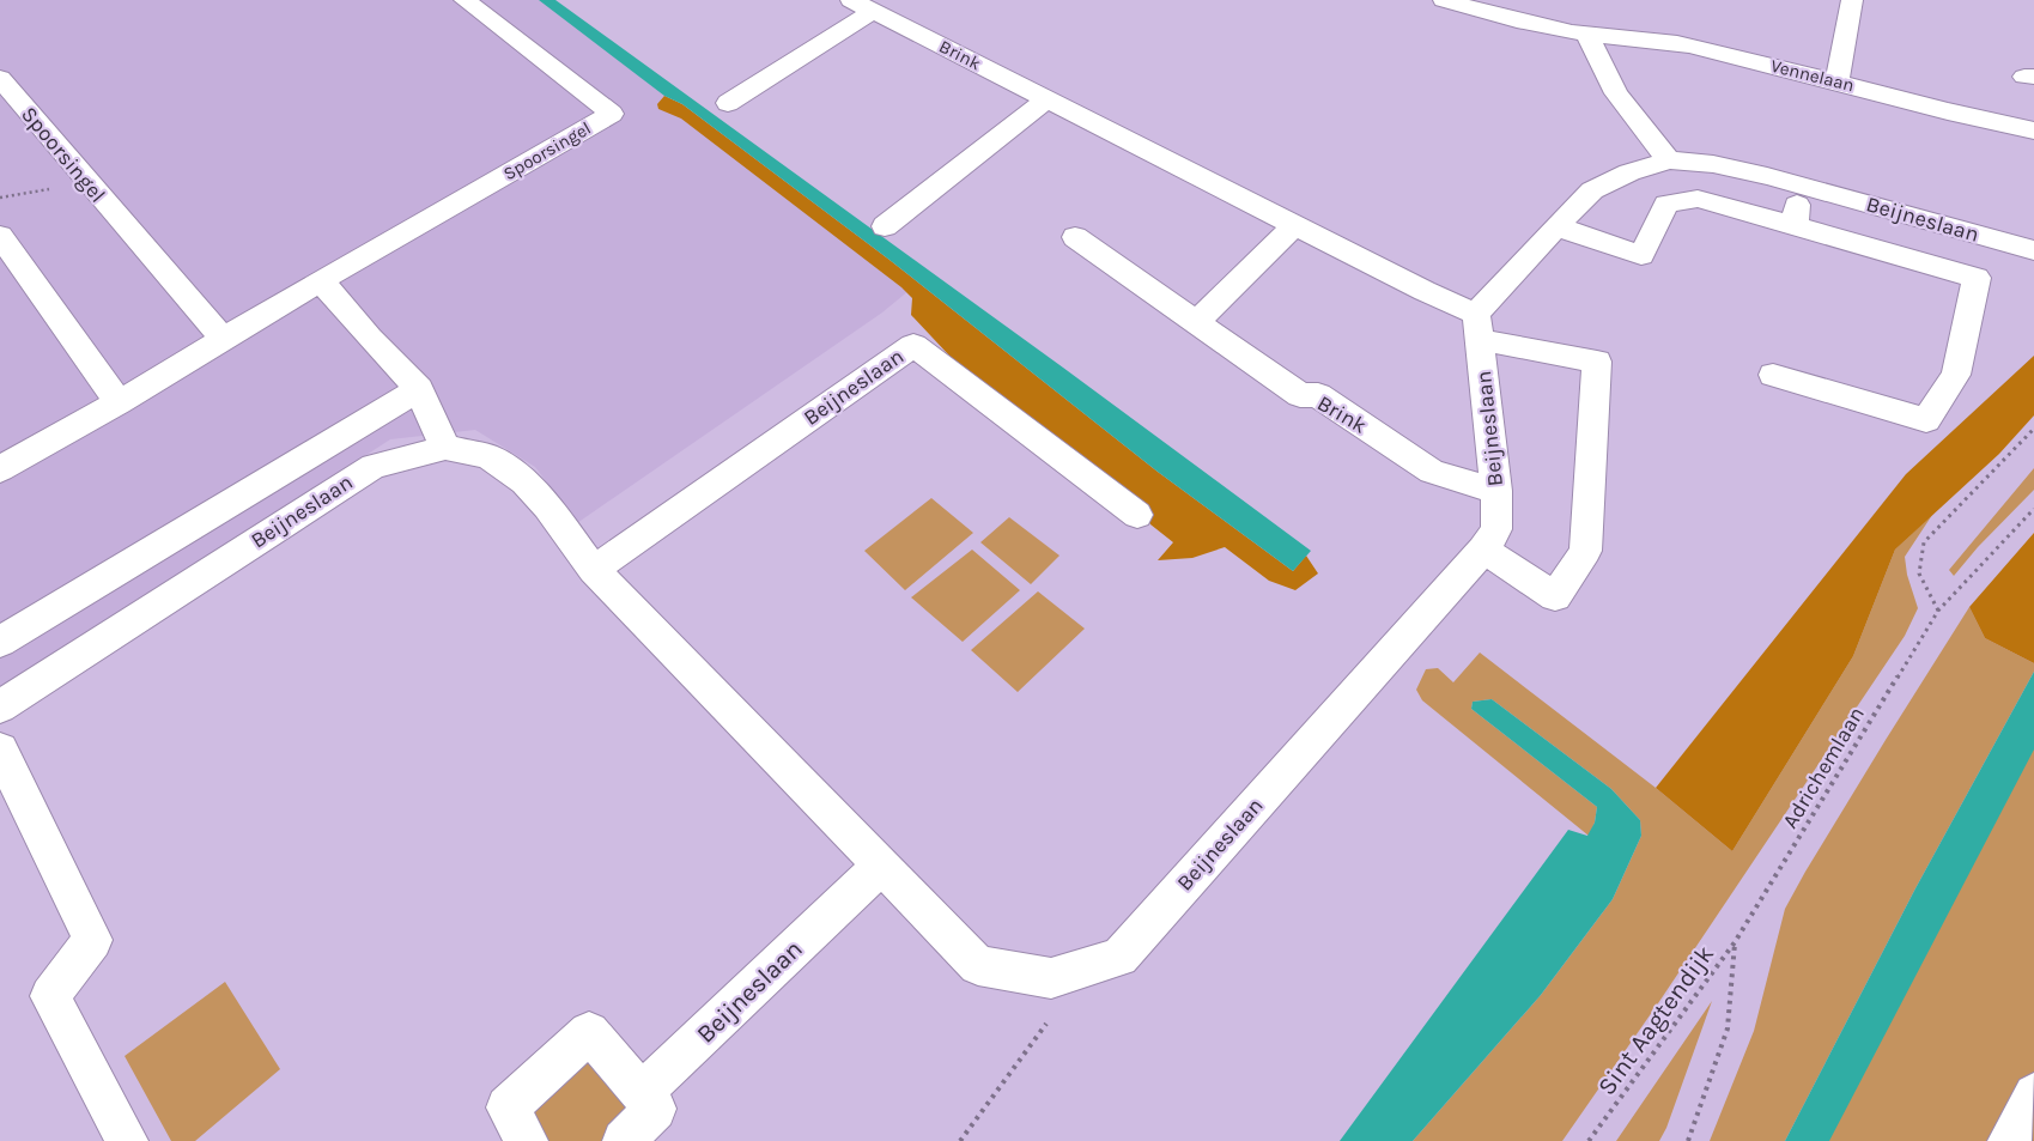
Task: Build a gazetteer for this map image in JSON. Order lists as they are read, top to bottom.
{
  "streets": {
    "street": [
      "Brink",
      "Vennelaan",
      "Spoorsingel",
      "Beijneslaan"
    ],
    "path": ["Adrichemlaan", "Sint Aagtendijk"]
  },
  "crossings": [
    ["Brink", "Beijneslaan"],
    ["Adrichemlaan", "Sint Aagtendijk"]
  ]
}
